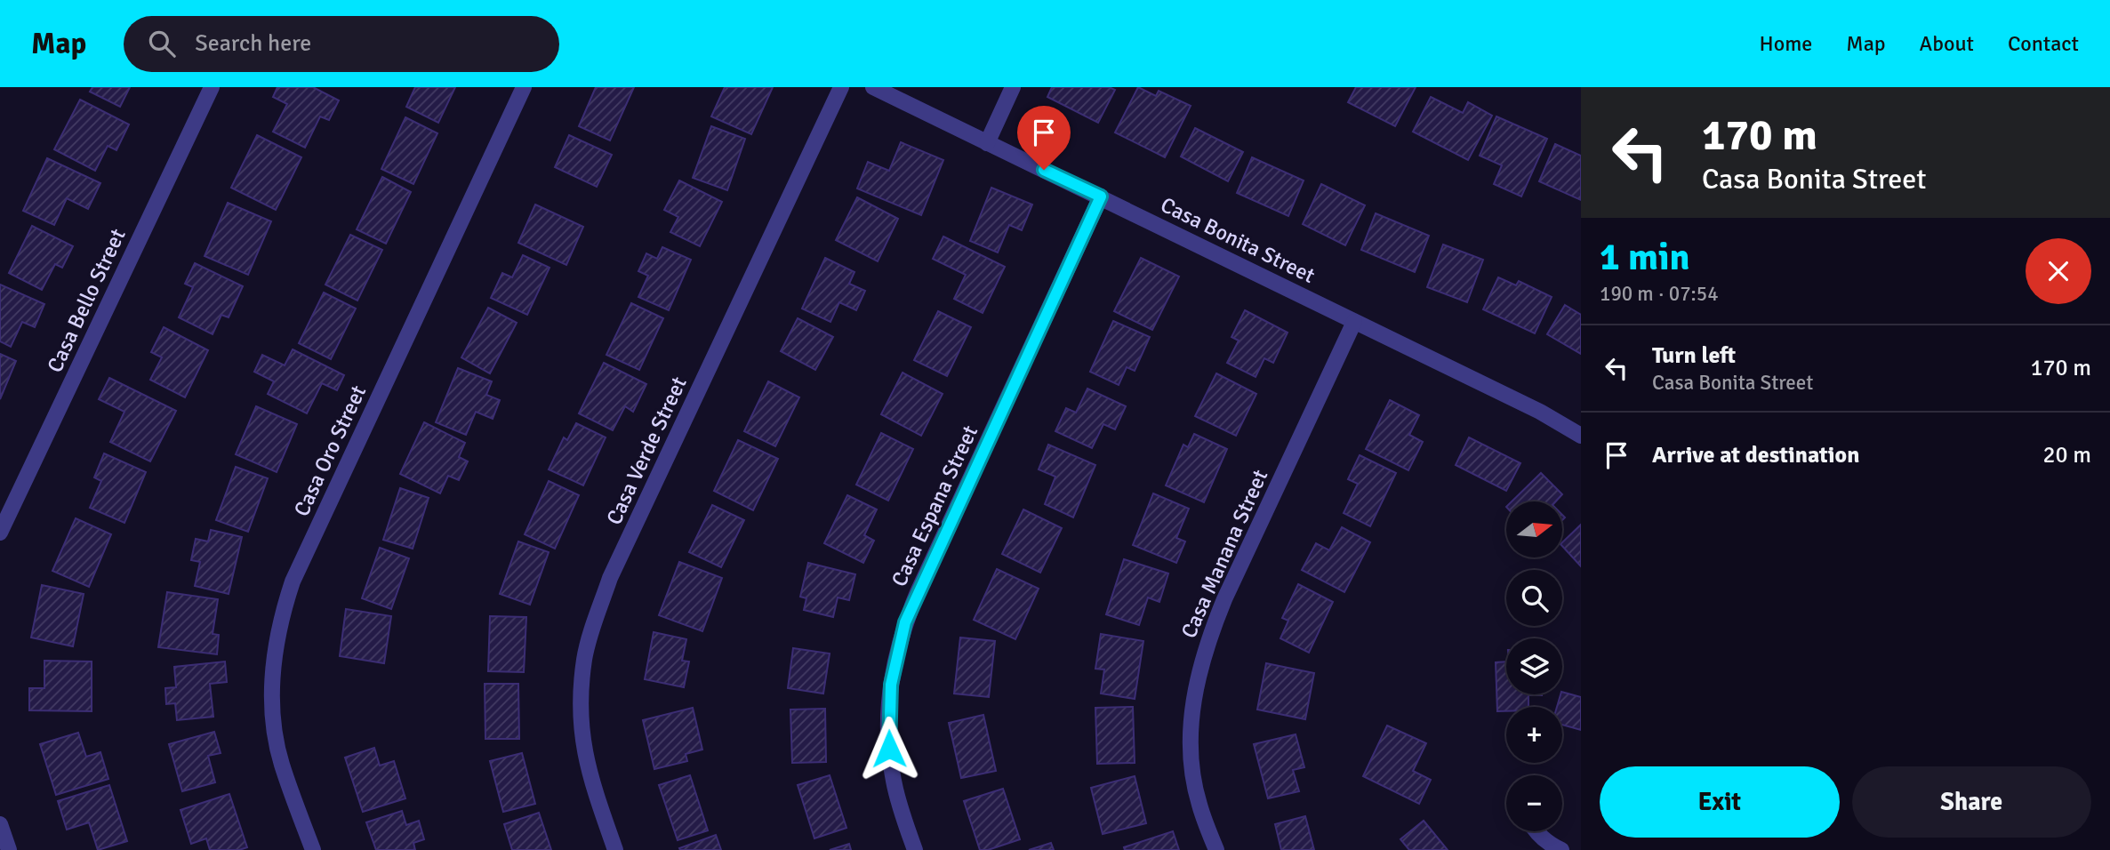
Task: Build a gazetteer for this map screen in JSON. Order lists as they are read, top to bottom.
{
  "streets": {
    "street": [
      "Casa Bonita Street",
      "Casa Bello Street",
      "Casa Oro Street",
      "Casa Verde Street",
      "Casa Espana Street",
      "Casa Manana Street"
    ]
  },
  "crossings": [
    ["Casa Bonita Street", "Casa Espana Street"],
    ["Casa Bonita Street", "Casa Manana Street"]
  ],
  "north": "right",
  "page": {
    "header": "Map",
    "search": "Search here",
    "nav": [
      "Home",
      "Map",
      "About",
      "Contact"
    ],
    "turn": ["170 m", "Casa Bonita Street"],
    "heading": ["1 min", "190 m · 07:54"],
    "list": [
      {
        "name": "Turn left",
        "note": "Casa Bonita Street",
        "value": "170 m"
      },
      {
        "name": "Arrive at destination",
        "value": "20 m"
      }
    ],
    "map_buttons": ["+", "−"],
    "buttons": ["Exit", "Share"]
  }
}
